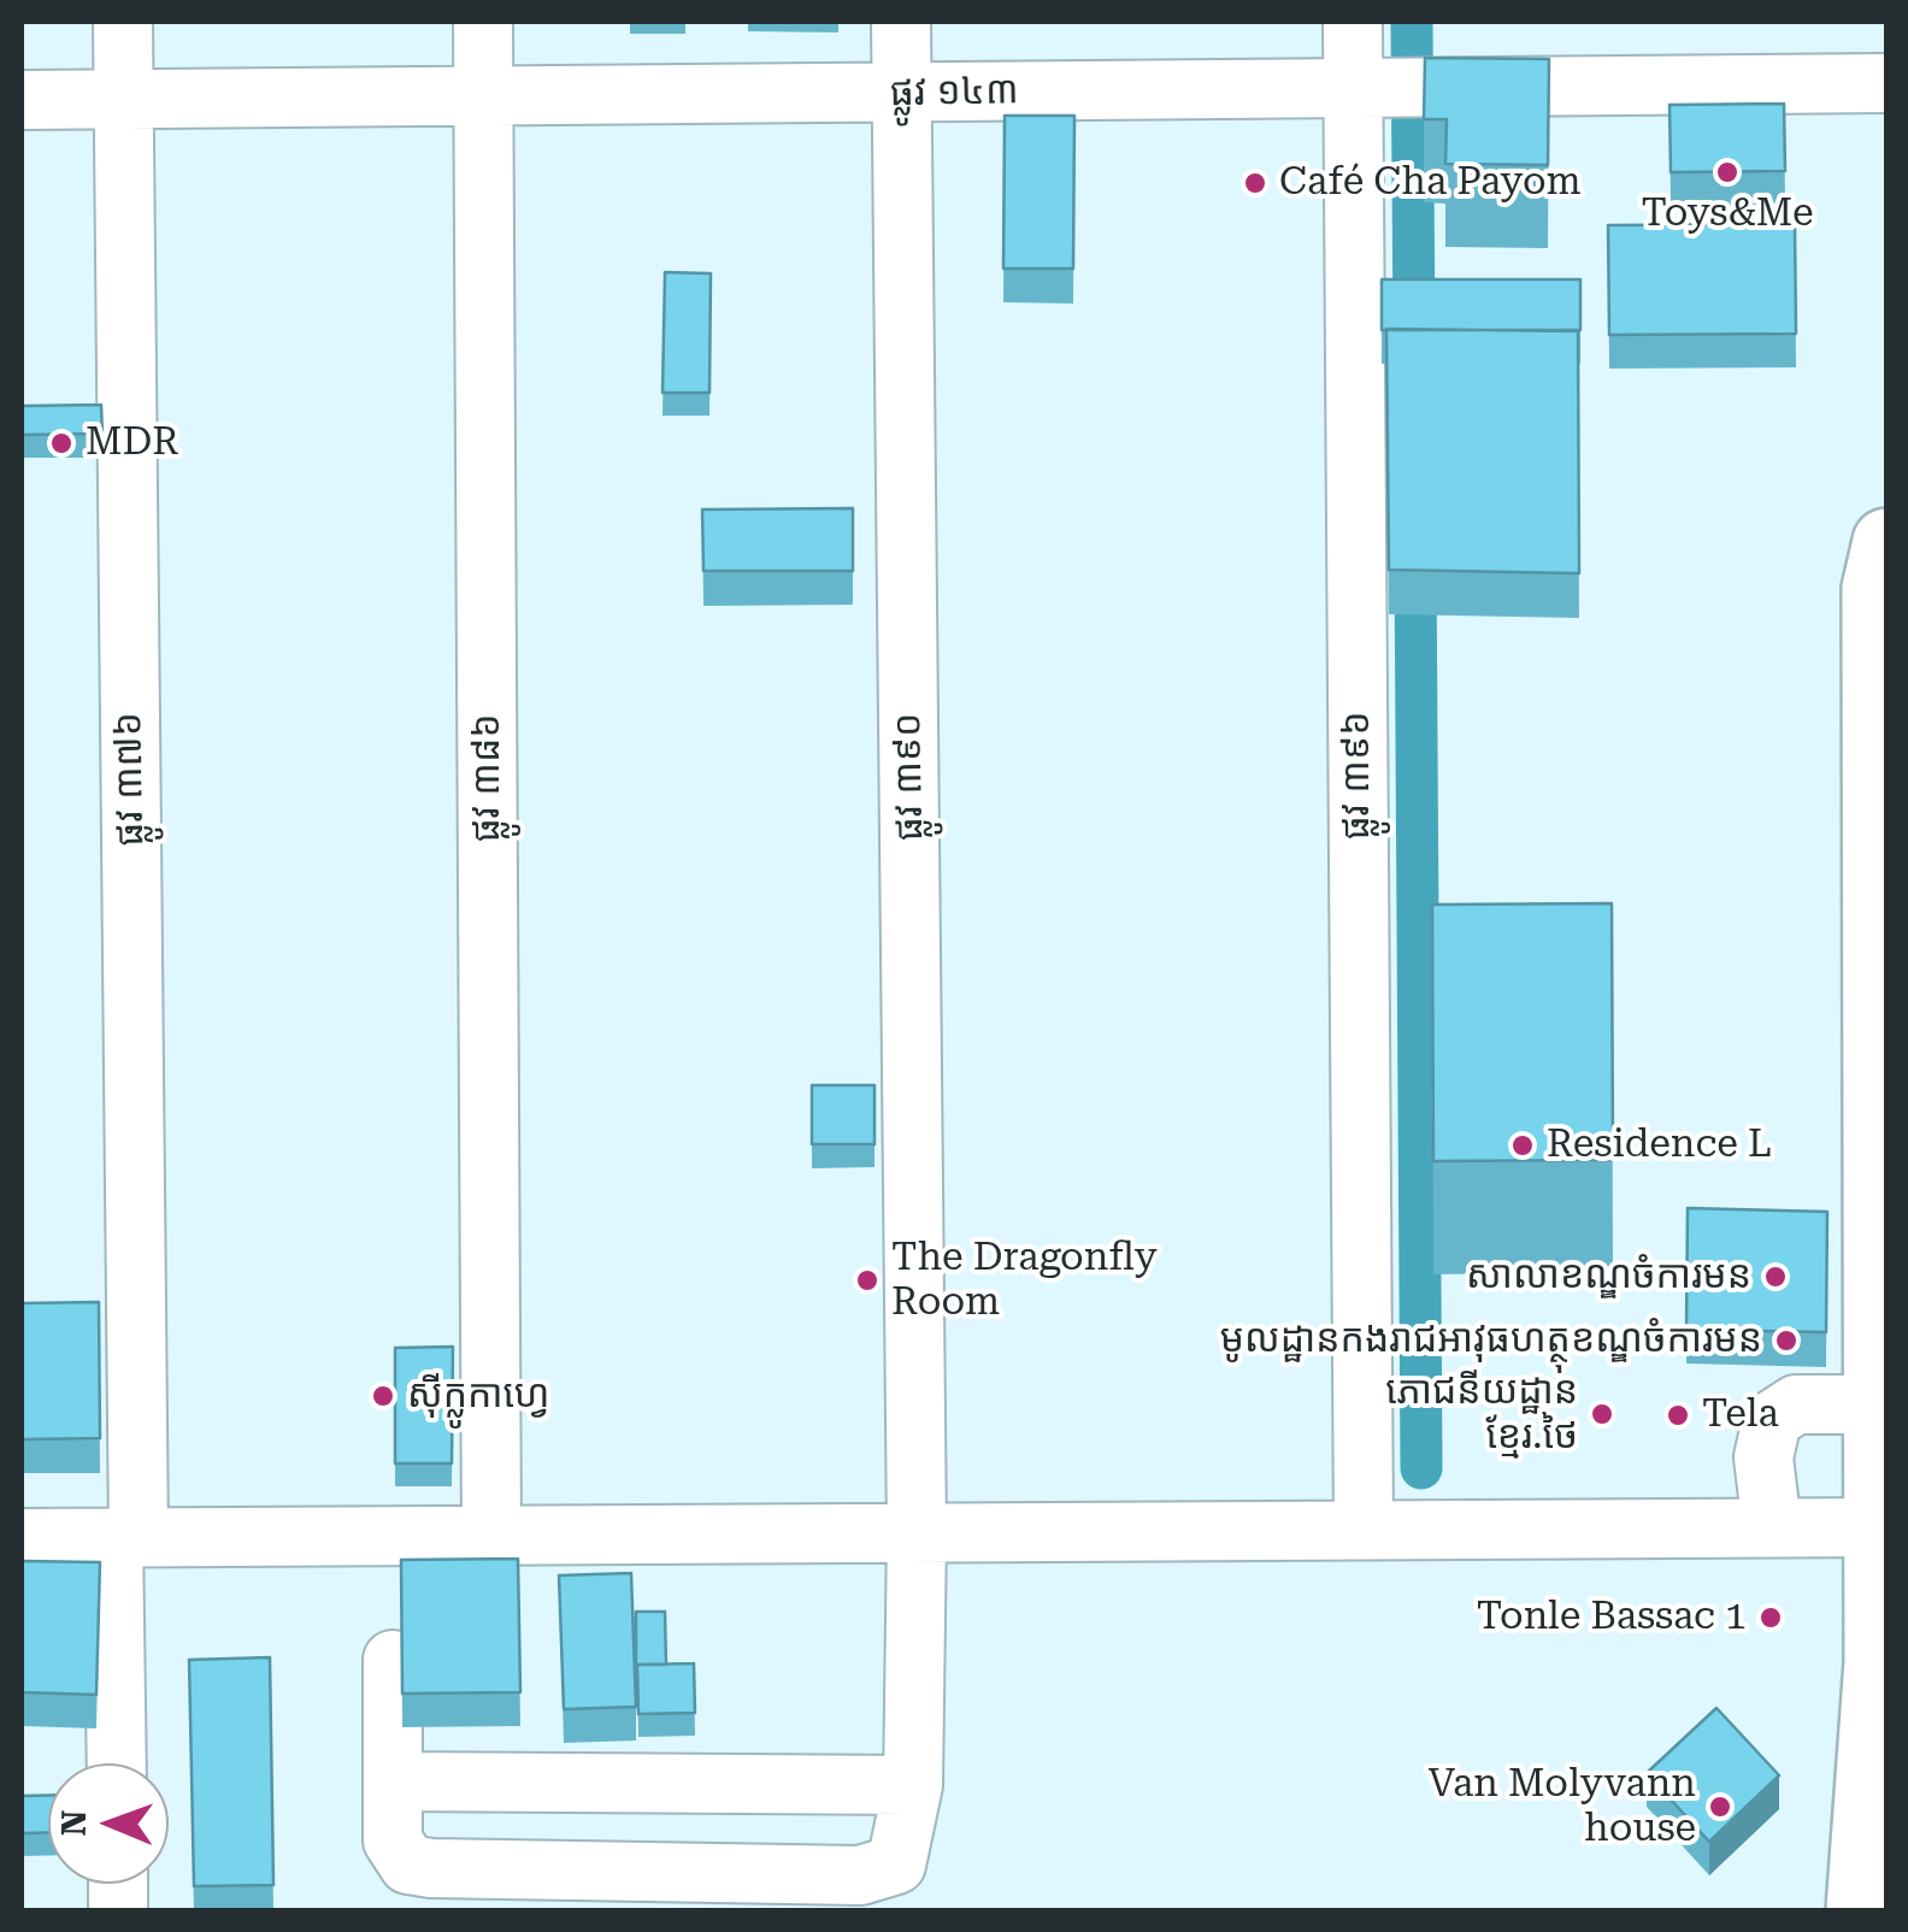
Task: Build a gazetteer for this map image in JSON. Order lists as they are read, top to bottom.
{
  "streets": {
    "street": [
      "ផ្លូវ ១៤៣",
      "ផ្លូវ ៣៩៦",
      "ផ្លូវ ៣៩០",
      "ផ្លូវ ៣៨៦",
      "ផ្លូវ ៣៧៦"
    ]
  },
  "crossings": [
    ["ផ្លូវ ១៤៣", "ផ្លូវ ៣៩៦"],
    ["ផ្លូវ ១៤៣", "ផ្លូវ ៣៩០"],
    ["ផ្លូវ ១៤៣", "ផ្លូវ ៣៨៦"],
    ["ផ្លូវ ១៤៣", "ផ្លូវ ៣៧៦"]
  ],
  "places": [
    "Toys&Me",
    "Café Cha Payom",
    "MDR",
    "Residence L",
    "សាលាខណ្ឌចំការមន",
    "The Dragonfly Room",
    "មូលដ្ឋានកងរាជអាវុធហត្ថុខណ្ឌចំការមន",
    "ស៊ីក្លូកាហ្វេ",
    "ភោជនីយដ្ឋាន ខ្មែរ.ថៃ",
    "Tela",
    "Tonle Bassac 1",
    "Van Molyvann house"
  ],
  "north": "left"
}
